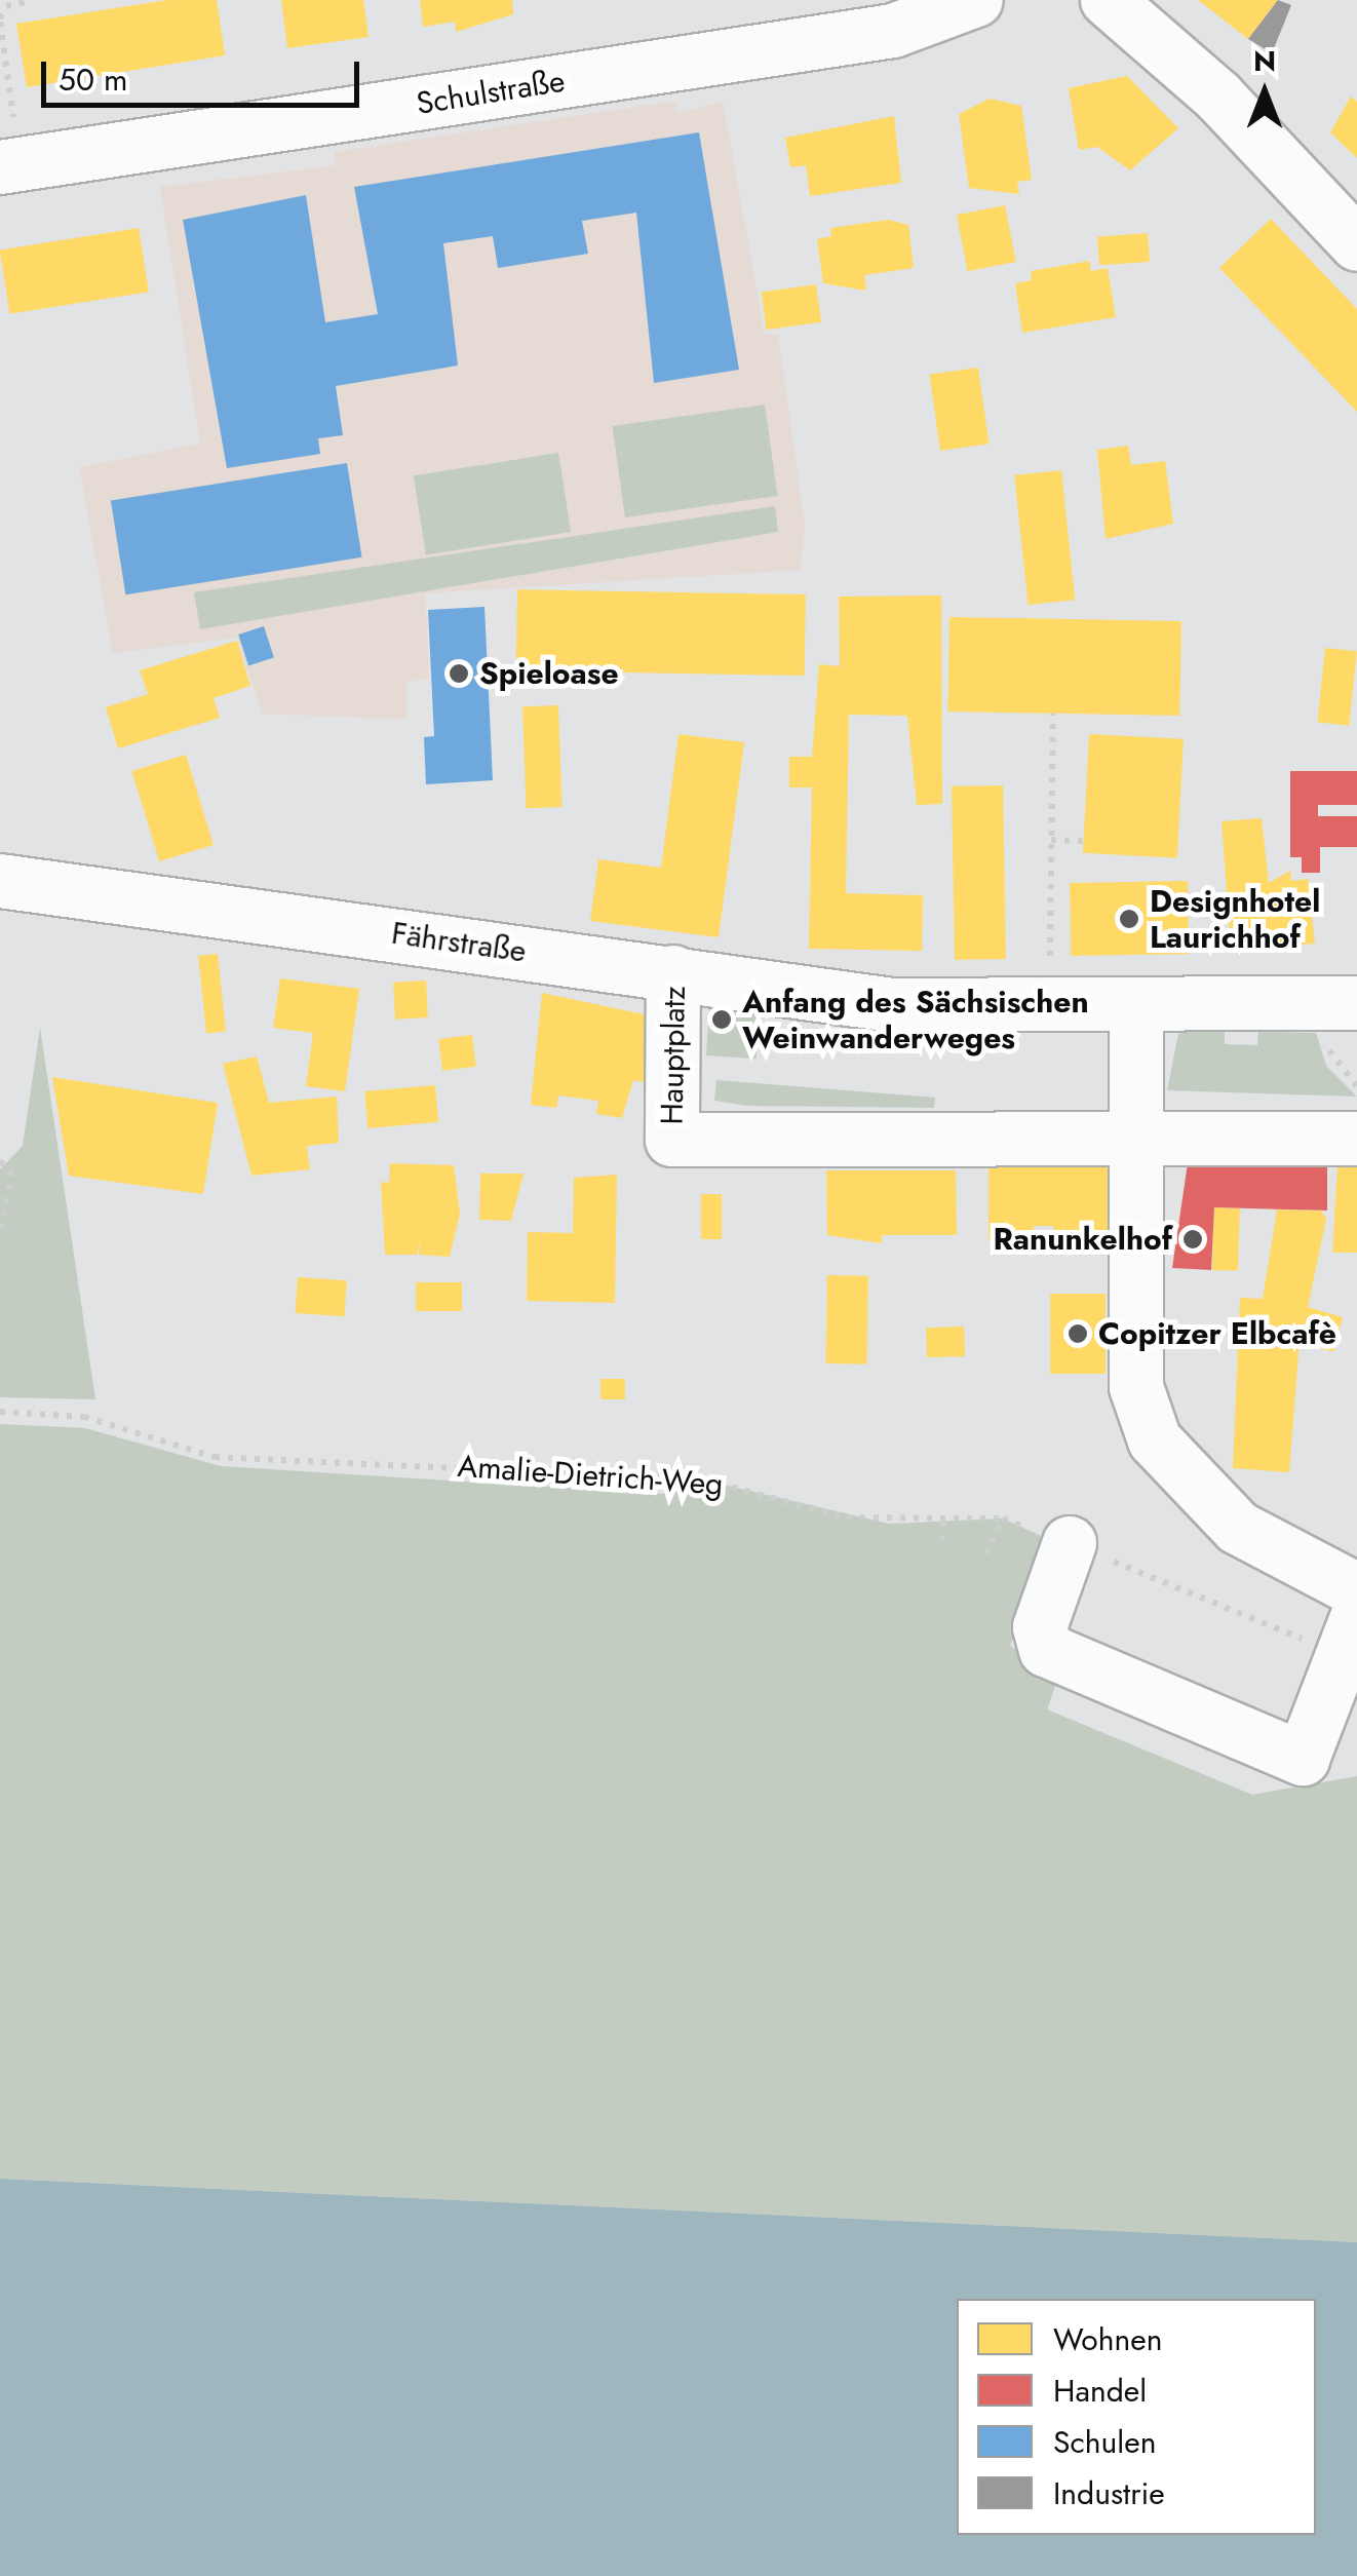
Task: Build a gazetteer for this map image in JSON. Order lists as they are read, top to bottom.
{
  "streets": {
    "street": ["Schulstraße", "Fährstraße", "Hauptplatz"],
    "path": ["Amalie-Dietrich-Weg"]
  },
  "crossings": [
    ["Fährstraße", "Hauptplatz"]
  ],
  "places": [
    "Spieloase",
    "Designhotel Laurichhof",
    "Anfang des Sächsischen Weinwanderweges",
    "Ranunkelhof",
    "Copitzer Elbcafè"
  ],
  "legend": [
    "Wohnen",
    "Handel",
    "Schulen",
    "Industrie"
  ],
  "scale_bar": "50 m",
  "north": "top"
}
